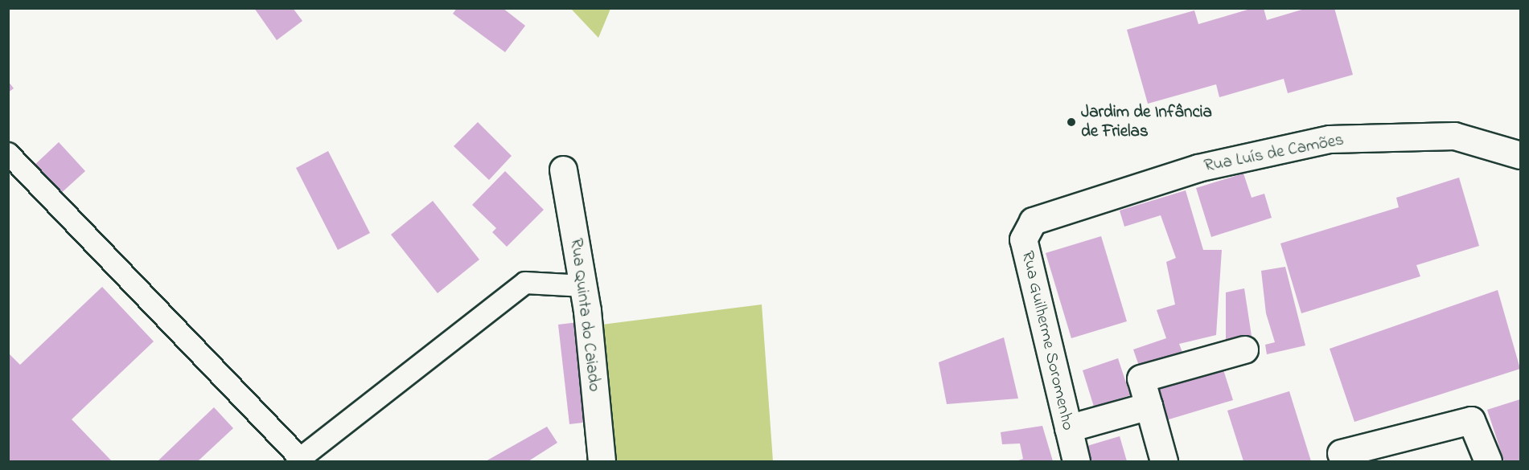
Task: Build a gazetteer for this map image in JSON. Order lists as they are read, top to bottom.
{
  "streets": {
    "street": ["Rua Luís de Camões", "Rua Quinta do Caiado", "Rua Guilherme Soromenho"]
  },
  "crossings": [
    ["Rua Luís de Camões", "Rua Guilherme Soromenho"]
  ],
  "places": ["Jardim de Infância de Frielas"]
}
